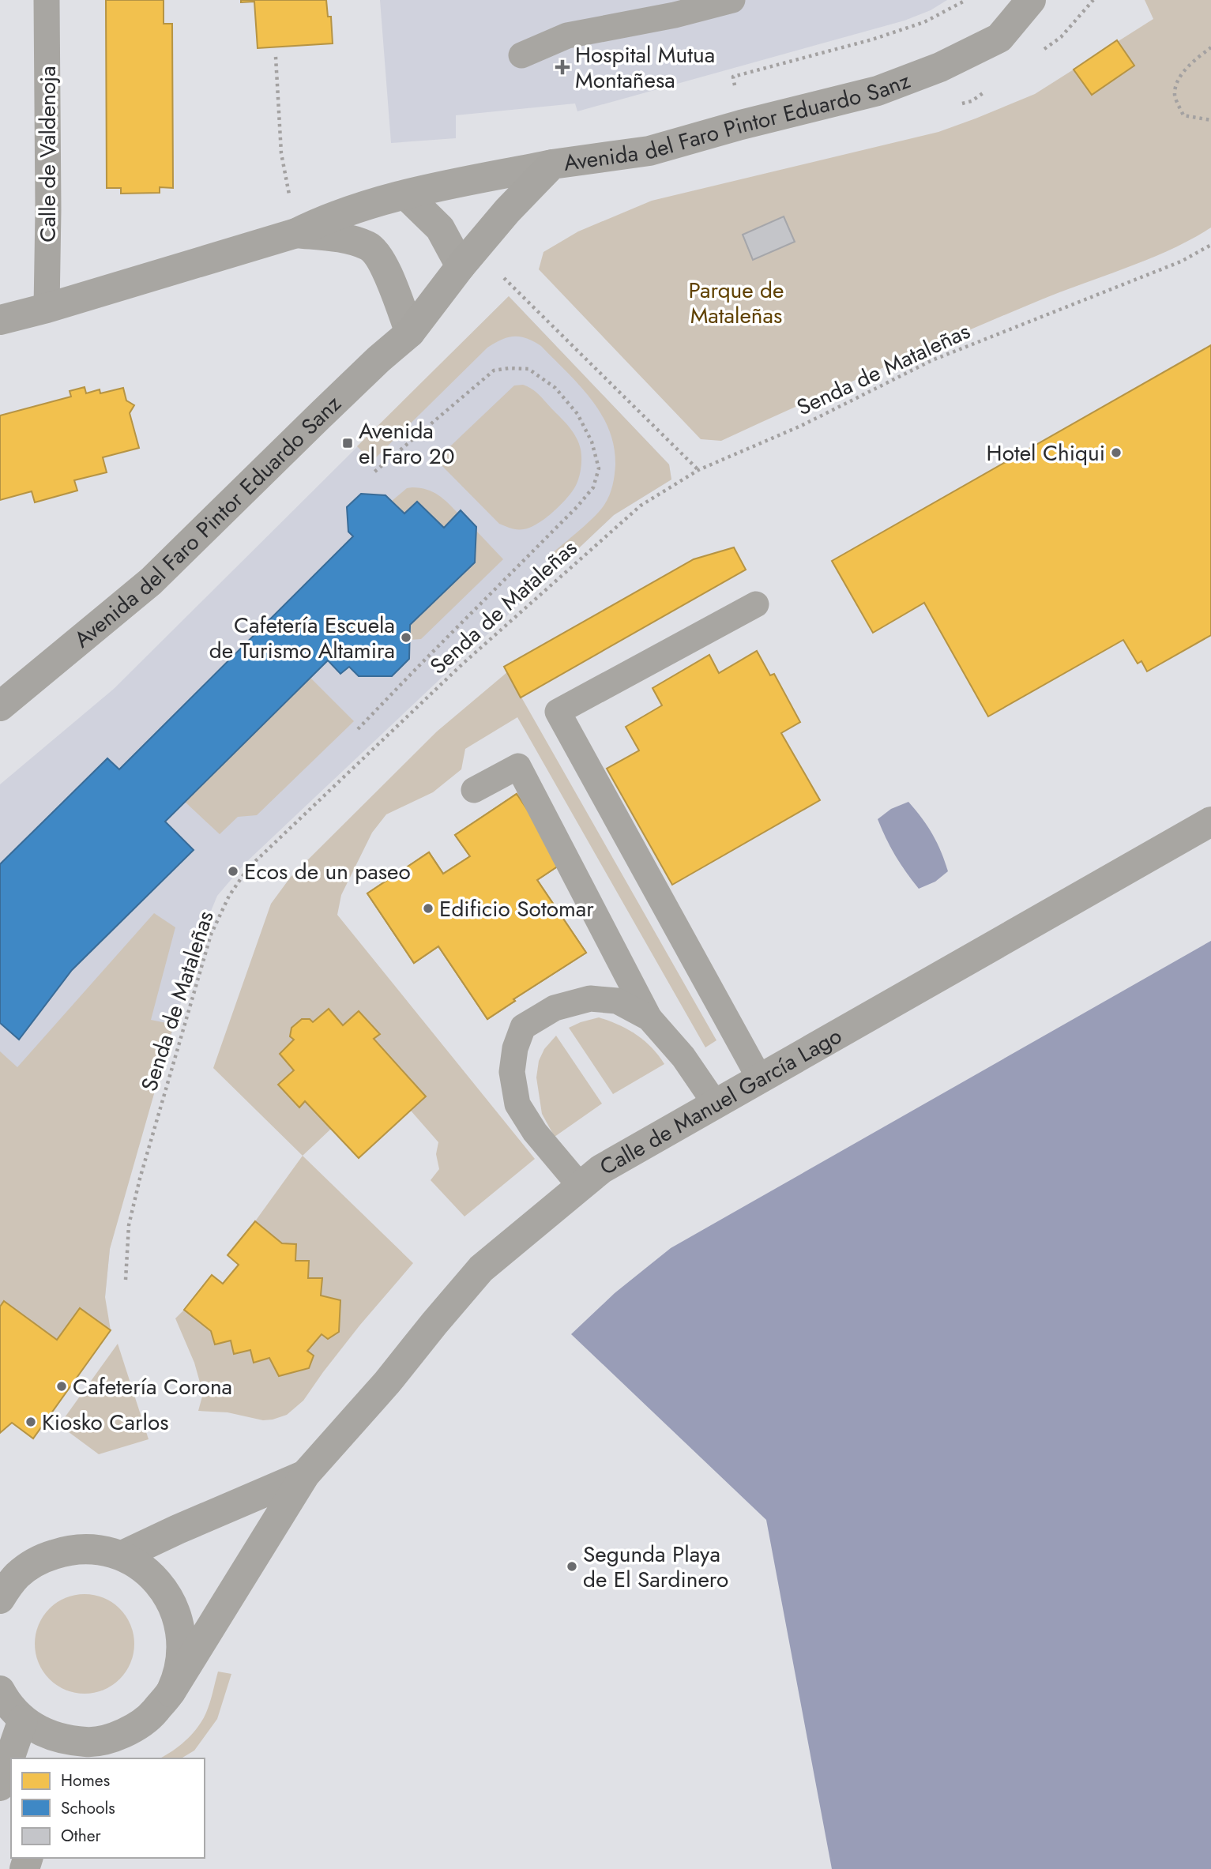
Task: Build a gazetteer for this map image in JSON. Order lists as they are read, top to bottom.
{
  "streets": {
    "main road": ["Avenida del Faro Pintor Eduardo Sanz"],
    "street": ["Calle de Manuel García Lago"],
    "lane": ["Calle de Valdenoja"],
    "path": ["Senda de Mataleñas"]
  },
  "parks": ["Parque de Mataleñas"],
  "places": {
    "health": ["Hospital Mutua Montañesa"],
    "transit": ["Avenida el Faro 20"],
    "other": [
      "Hotel Chiqui",
      "Cafetería Escuela de Turismo Altamira",
      "Ecos de un paseo",
      "Edificio Sotomar",
      "Cafetería Corona",
      "Kiosko Carlos",
      "Segunda Playa de El Sardinero"
    ]
  },
  "legend": ["Homes", "Schools", "Other"]
}
